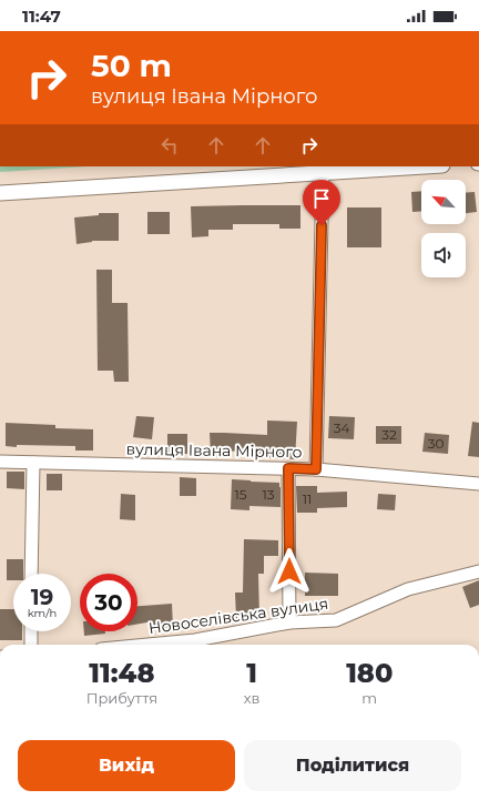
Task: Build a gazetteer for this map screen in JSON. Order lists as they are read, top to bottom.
{
  "streets": {
    "street": ["вулиця Івана Мірного", "Новоселівська вулиця"]
  },
  "house_numbers": [
    "34",
    "32",
    "30",
    "15",
    "13",
    "11"
  ],
  "north": "top left",
  "page": {
    "status": "11:47",
    "turn": ["50 m", "вулиця Івана Мірного"],
    "speed": "19 km/h",
    "limit": "30",
    "eta": [
      "11:48",
      "Прибуття",
      "1",
      "хв",
      "180",
      "m"
    ],
    "buttons": ["Вихід", "Поділитися"]
  }
}
